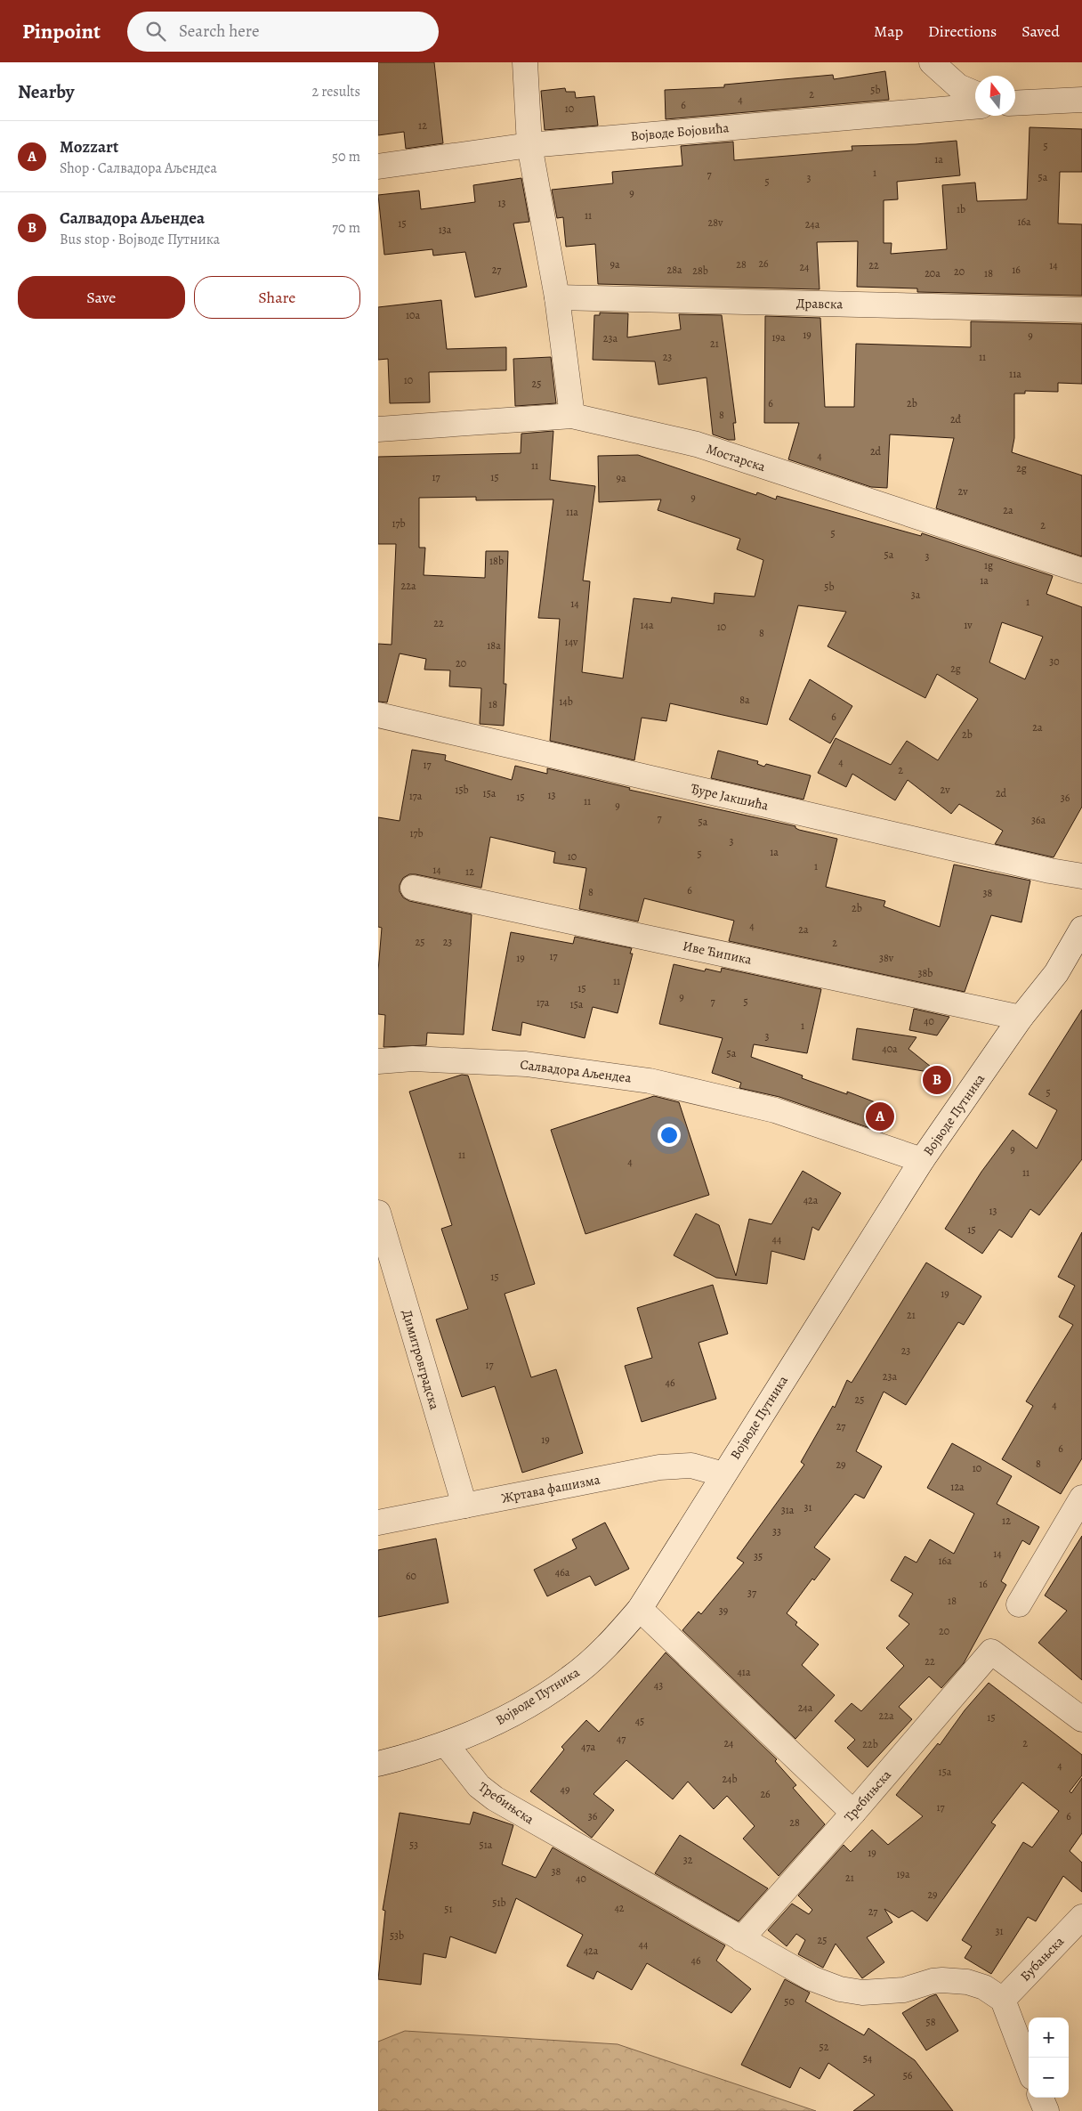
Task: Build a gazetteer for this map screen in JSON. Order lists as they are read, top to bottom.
{
  "streets": {
    "street": [
      "Војводе Бојовића",
      "Дравска",
      "Мостарска",
      "Ђуре Јакшића",
      "Иве Ћипика",
      "Салвадора Аљендеа",
      "Војводе Путника",
      "Димитровградска",
      "Жртава фашизма",
      "Требињска",
      "Бубањска"
    ]
  },
  "crossings": [
    ["Иве Ћипика", "Војводе Путника"],
    ["Салвадора Аљендеа", "Војводе Путника"],
    ["Војводе Путника", "Жртава фашизма"],
    ["Војводе Путника", "Требињска"],
    ["Димитровградска", "Жртава фашизма"],
    ["Требињска", "Бубањска"]
  ],
  "house_numbers": [
    "5b",
    "2",
    "4",
    "6",
    "10",
    "12",
    "5",
    "1a",
    "1",
    "7",
    "5a",
    "3",
    "5",
    "9",
    "13",
    "1b",
    "11",
    "16a",
    "28v",
    "15",
    "24a",
    "13a",
    "26",
    "9a",
    "28",
    "22",
    "14",
    "24",
    "27",
    "28a",
    "16",
    "28b",
    "20",
    "20a",
    "18",
    "10a",
    "19",
    "9",
    "19a",
    "23a",
    "21",
    "23",
    "11",
    "11a",
    "10",
    "25",
    "6",
    "2b",
    "8",
    "2đ",
    "2d",
    "4",
    "11",
    "2g",
    "17",
    "15",
    "9a",
    "2v",
    "9",
    "2a",
    "11a",
    "17b",
    "2",
    "5",
    "5a",
    "3",
    "18b",
    "1g",
    "1a",
    "22a",
    "5b",
    "3a",
    "1",
    "14",
    "22",
    "14a",
    "1v",
    "10",
    "8",
    "14v",
    "18a",
    "30",
    "20",
    "2g",
    "8a",
    "14b",
    "18",
    "6",
    "2a",
    "2b",
    "4",
    "17",
    "2",
    "15b",
    "2v",
    "15a",
    "2d",
    "13",
    "17a",
    "15",
    "36",
    "11",
    "9",
    "7",
    "36a",
    "5a",
    "17b",
    "3",
    "1a",
    "5",
    "10",
    "1",
    "14",
    "12",
    "6",
    "8",
    "38",
    "2b",
    "4",
    "2a",
    "25",
    "23",
    "2",
    "17",
    "19",
    "38v",
    "38b",
    "11",
    "15",
    "9",
    "7",
    "5",
    "17a",
    "15a",
    "40",
    "1",
    "3",
    "40a",
    "5a",
    "5",
    "9",
    "11",
    "4",
    "11",
    "42a",
    "13",
    "15",
    "44",
    "15",
    "19",
    "21",
    "23",
    "17",
    "23a",
    "46",
    "25",
    "4",
    "27",
    "19",
    "6",
    "8",
    "29",
    "10",
    "12a",
    "31",
    "31a",
    "12",
    "33",
    "14",
    "35",
    "16a",
    "46a",
    "60",
    "16",
    "37",
    "18",
    "39",
    "20",
    "22",
    "41a",
    "43",
    "24a",
    "22a",
    "15",
    "45",
    "47",
    "24",
    "2",
    "22b",
    "47a",
    "4",
    "15a",
    "24b",
    "49",
    "26",
    "17",
    "36",
    "6",
    "28",
    "53",
    "51a",
    "19",
    "32",
    "38",
    "19a",
    "21",
    "40",
    "29",
    "51b",
    "42",
    "51",
    "27",
    "31",
    "53b",
    "25",
    "44",
    "42a",
    "46",
    "50",
    "58",
    "52",
    "54",
    "56"
  ],
  "north": "top",
  "page": {
    "header": "Pinpoint",
    "search": "Search here",
    "nav": ["Map", "Directions", "Saved"],
    "heading": ["Nearby", "2 results"],
    "list": [
      {
        "mark": "A",
        "name": "Mozzart",
        "note": "Shop · Салвадора Аљендеа",
        "value": "50 m"
      },
      {
        "mark": "B",
        "name": "Салвадора Аљендеа",
        "note": "Bus stop · Војводе Путника",
        "value": "70 m"
      }
    ],
    "buttons": ["Save", "Share"],
    "pins": ["B", "A"],
    "map_buttons": ["+", "−"]
  }
}
